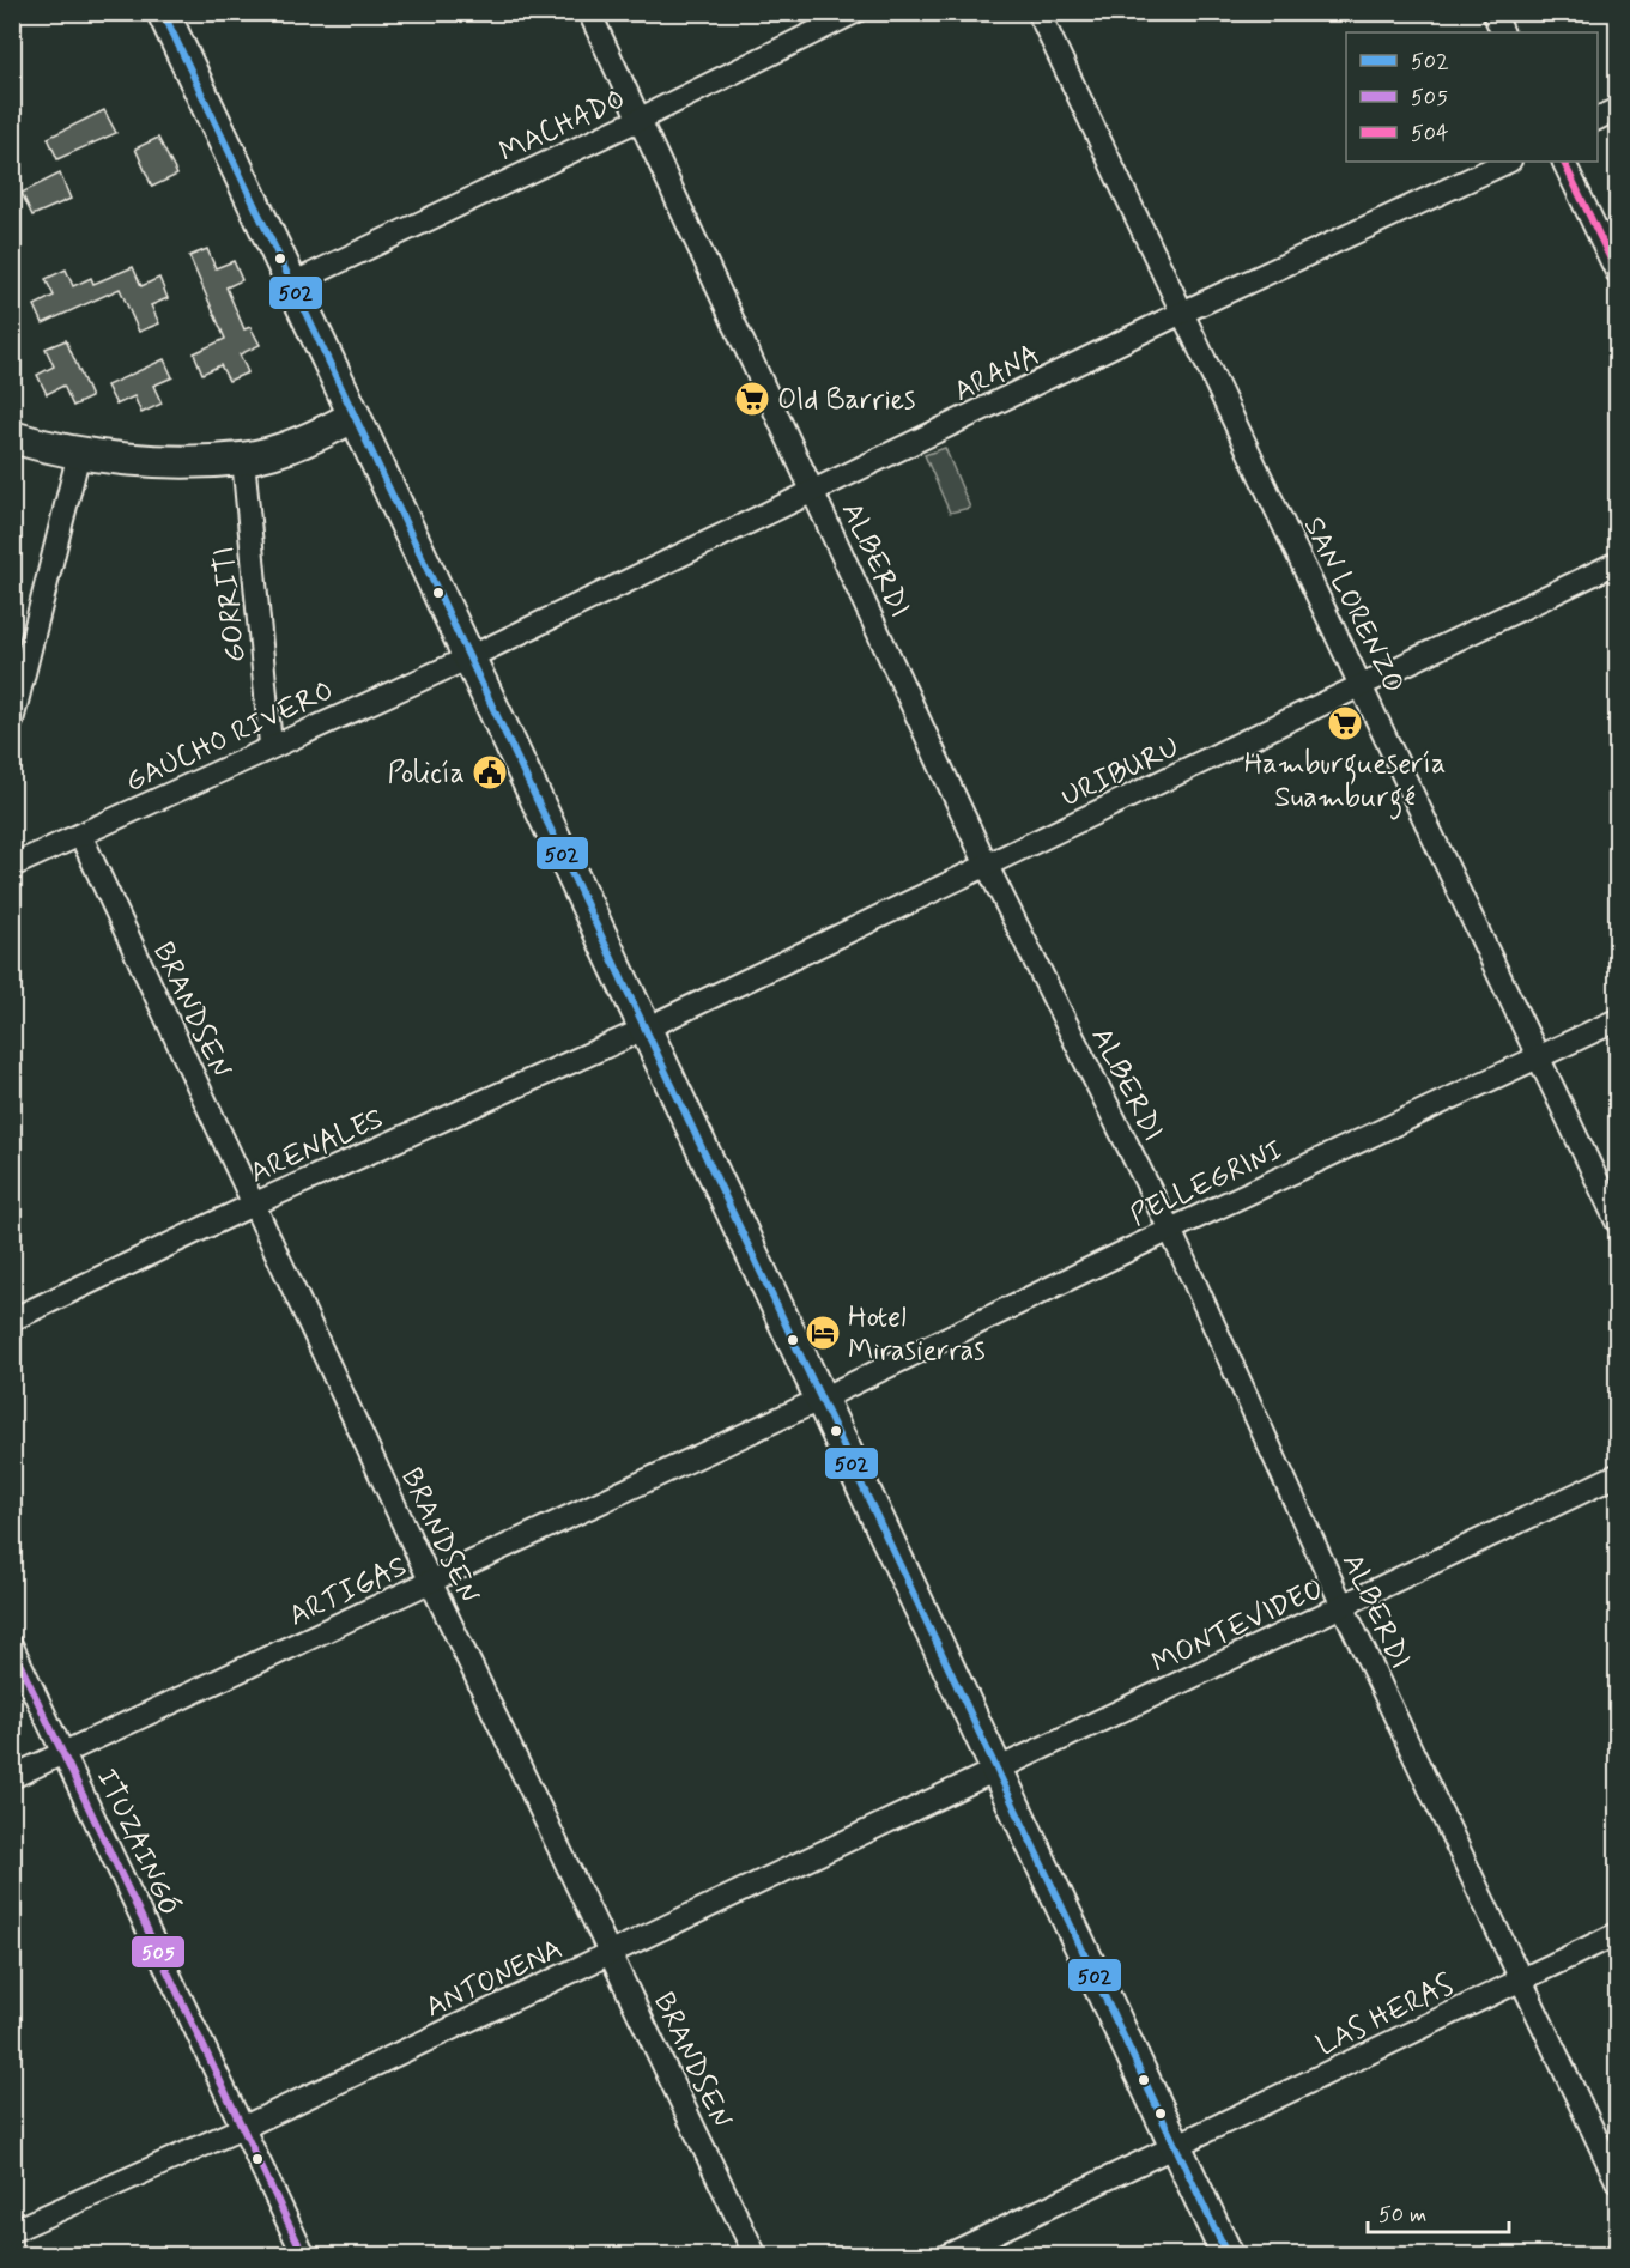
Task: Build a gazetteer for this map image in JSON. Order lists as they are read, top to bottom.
{
  "streets": {
    "street": [
      "MACHADO",
      "ARANA",
      "ALBERDI",
      "GORRITI",
      "SAN LORENZO",
      "GAUCHO RIVERO",
      "URIBURU",
      "BRANDSEN",
      "ARENALES",
      "PELLEGRINI",
      "ARTIGAS",
      "MONTEVIDEO",
      "ITUZAINGÓ",
      "ANTONENA",
      "LAS HERAS"
    ]
  },
  "crossings": [
    ["MACHADO", "ALBERDI"],
    ["ARANA", "ALBERDI"],
    ["ARANA", "SAN LORENZO"],
    ["ARANA", "GAUCHO RIVERO"],
    ["ALBERDI", "URIBURU"],
    ["ALBERDI", "PELLEGRINI"],
    ["ALBERDI", "MONTEVIDEO"],
    ["ALBERDI", "LAS HERAS"],
    ["GORRITI", "GAUCHO RIVERO"],
    ["SAN LORENZO", "URIBURU"],
    ["SAN LORENZO", "PELLEGRINI"],
    ["GAUCHO RIVERO", "BRANDSEN"],
    ["URIBURU", "ARENALES"],
    ["BRANDSEN", "ARENALES"],
    ["BRANDSEN", "ARTIGAS"],
    ["BRANDSEN", "ANTONENA"],
    ["PELLEGRINI", "ARTIGAS"],
    ["ARTIGAS", "ITUZAINGÓ"],
    ["MONTEVIDEO", "ANTONENA"],
    ["ITUZAINGÓ", "ANTONENA"]
  ],
  "places": {
    "supermarket": ["Old Barries", "Hamburguesería Suamburgé"],
    "public building": ["Policía"],
    "hotel": ["Hotel Mirasierras"]
  },
  "lines": ["transit line 502", "transit line 504", "transit line 505"],
  "legend": ["502", "505", "504"],
  "scale_bar": "50 m"
}
